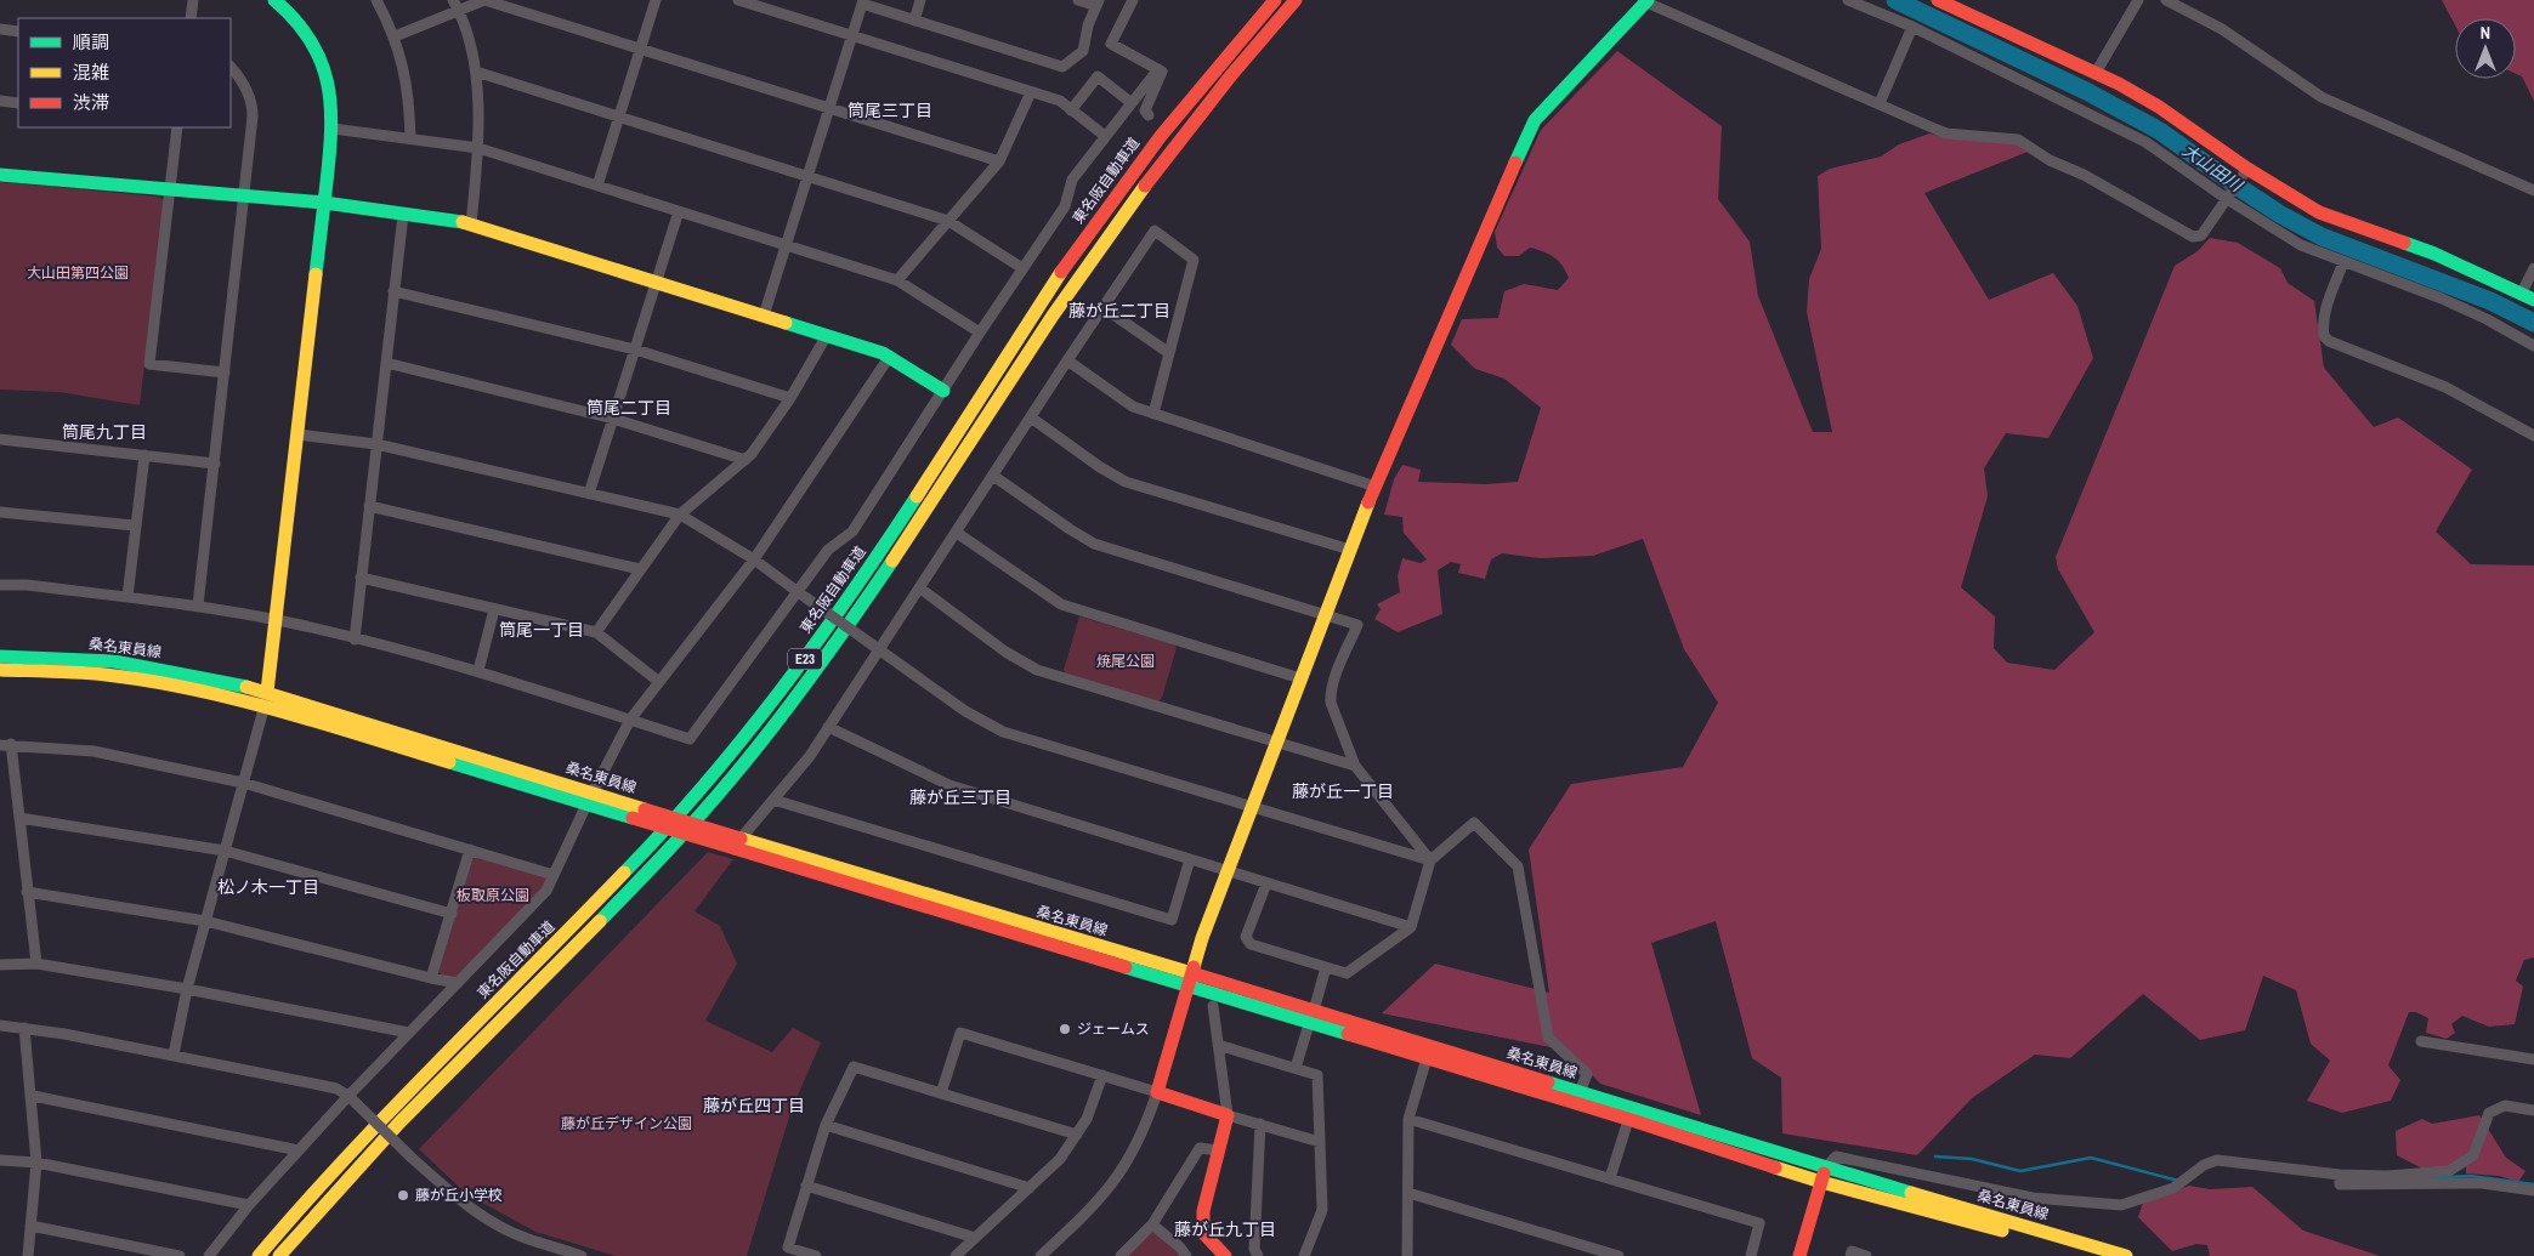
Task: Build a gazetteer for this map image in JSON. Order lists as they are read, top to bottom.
{
  "streets": {
    "main road": ["東名阪自動車道", "桑名東員線", "E23"]
  },
  "districts": [
    "筒尾三丁目",
    "藤が丘二丁目",
    "筒尾二丁目",
    "筒尾九丁目",
    "筒尾一丁目",
    "藤が丘一丁目",
    "藤が丘三丁目",
    "松ノ木一丁目",
    "藤が丘四丁目",
    "藤が丘九丁目"
  ],
  "water": ["大山田川"],
  "parks": [
    "大山田第四公園",
    "焼尾公園",
    "板取原公園",
    "藤が丘デザイン公園"
  ],
  "places": ["ジェームス", "藤が丘小学校"],
  "legend": ["順調", "混雑", "渋滞"],
  "north": "top"
}
